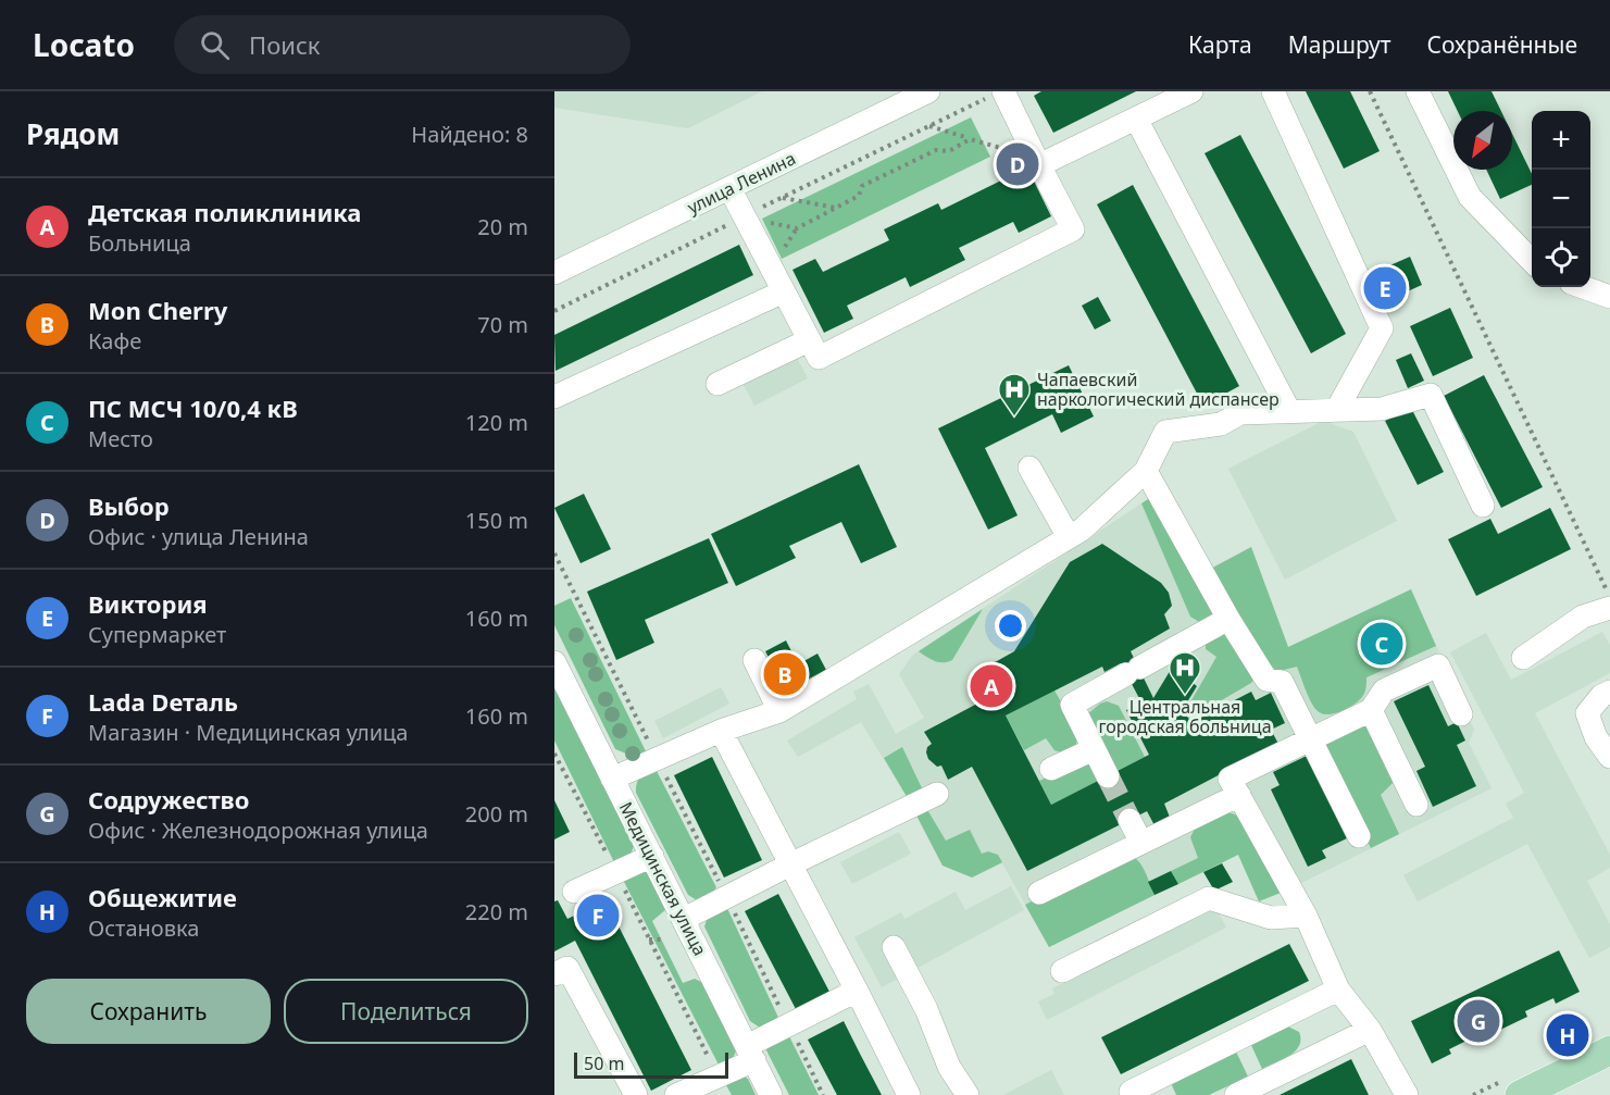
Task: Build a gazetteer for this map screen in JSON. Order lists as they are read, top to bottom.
{
  "streets": {
    "street": ["улица Ленина", "Медицинская улица"]
  },
  "places": {
    "hospital": ["Чапаевский наркологический диспансер", "Центральная городская больница"]
  },
  "scale_bar": "50 m",
  "north": "bottom left",
  "page": {
    "header": "Locato",
    "search": "Поиск",
    "nav": ["Карта", "Маршрут", "Сохранённые"],
    "heading": ["Рядом", "Найдено: 8"],
    "map_buttons": ["+", "−"],
    "pins": [
      "D",
      "E",
      "C",
      "B",
      "A",
      "F",
      "G",
      "H"
    ],
    "list": [
      {
        "mark": "A",
        "name": "Детская поликлиника",
        "note": "Больница",
        "value": "20 m"
      },
      {
        "mark": "B",
        "name": "Mon Cherry",
        "note": "Кафе",
        "value": "70 m"
      },
      {
        "mark": "C",
        "name": "ПС МСЧ 10/0,4 кВ",
        "note": "Место",
        "value": "120 m"
      },
      {
        "mark": "D",
        "name": "Выбор",
        "note": "Офис · улица Ленина",
        "value": "150 m"
      },
      {
        "mark": "E",
        "name": "Виктория",
        "note": "Супермаркет",
        "value": "160 m"
      },
      {
        "mark": "F",
        "name": "Lada Dеталь",
        "note": "Магазин · Медицинская улица",
        "value": "160 m"
      },
      {
        "mark": "G",
        "name": "Содружество",
        "note": "Офис · Железнодорожная улица",
        "value": "200 m"
      },
      {
        "mark": "H",
        "name": "Общежитие",
        "note": "Остановка",
        "value": "220 m"
      }
    ],
    "buttons": ["Сохранить", "Поделиться"],
    "scale": "50 m"
  }
}
